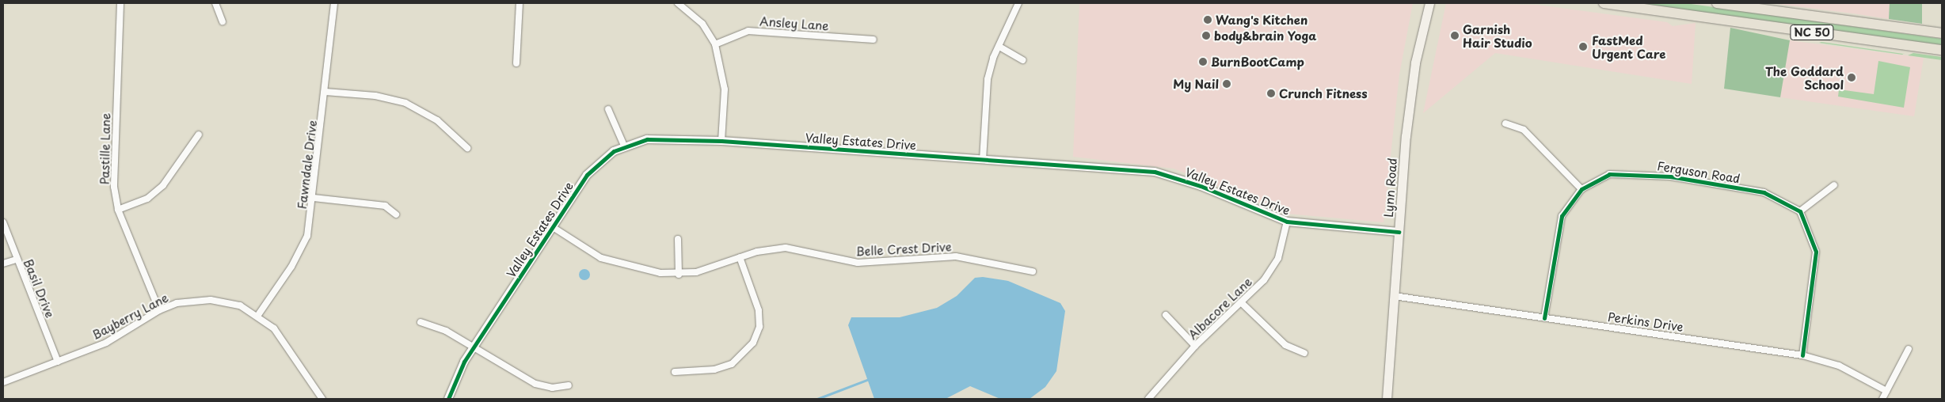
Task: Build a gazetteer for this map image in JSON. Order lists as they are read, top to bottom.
{
  "streets": {
    "main road": ["NC 50", "Lynn Road"],
    "street": [
      "Ansley Lane",
      "Valley Estates Drive",
      "Pastille Lane",
      "Fawndale Drive",
      "Ferguson Road",
      "Belle Crest Drive",
      "Basil Drive",
      "Albacore Lane",
      "Bayberry Lane",
      "Perkins Drive"
    ]
  },
  "crossings": [
    ["Valley Estates Drive", "Lynn Road"],
    ["Valley Estates Drive", "Belle Crest Drive"],
    ["Valley Estates Drive", "Albacore Lane"],
    ["Pastille Lane", "Bayberry Lane"],
    ["Fawndale Drive", "Bayberry Lane"],
    ["Ferguson Road", "Perkins Drive"],
    ["Lynn Road", "Perkins Drive"],
    ["Basil Drive", "Bayberry Lane"]
  ],
  "places": [
    "Wang's Kitchen",
    "body&brain Yoga",
    "Garnish Hair Studio",
    "FastMed Urgent Care",
    "BurnBootCamp",
    "The Goddard School",
    "My Nail",
    "Crunch Fitness"
  ]
}
